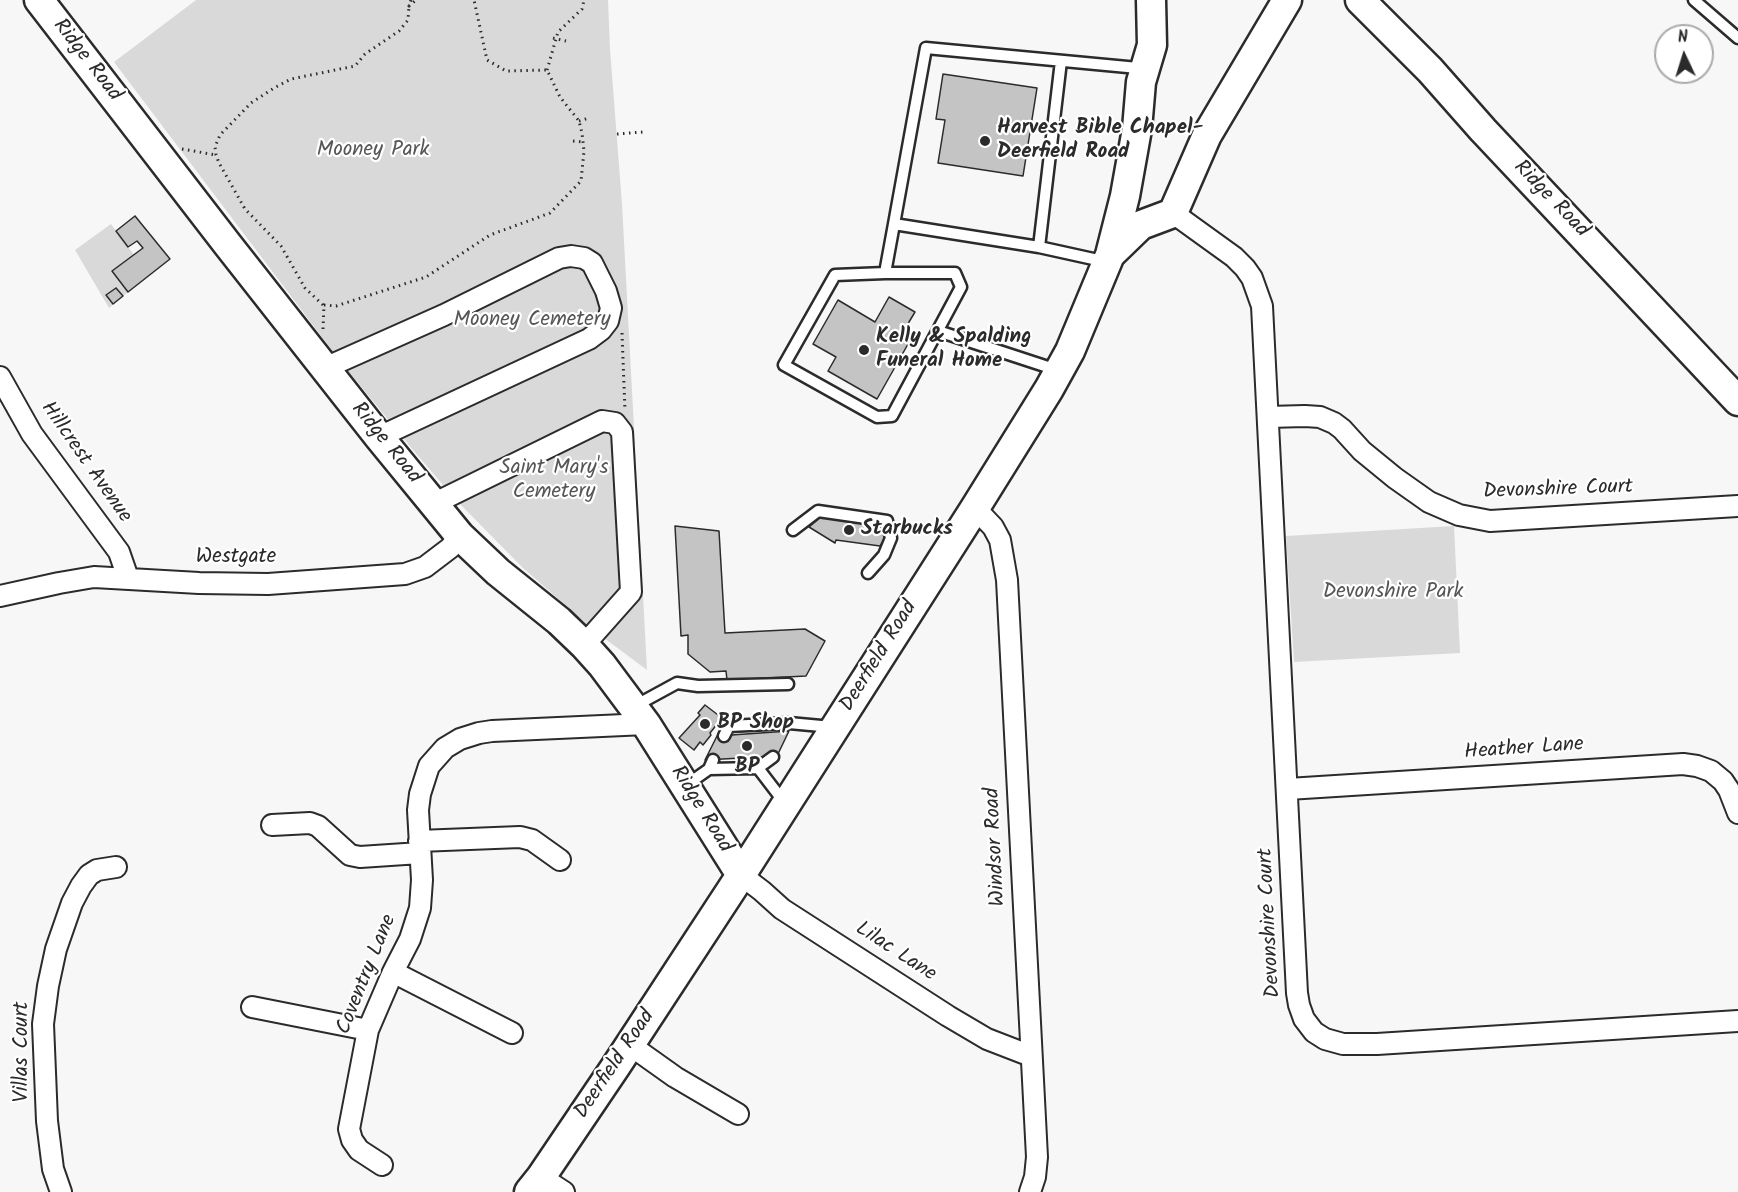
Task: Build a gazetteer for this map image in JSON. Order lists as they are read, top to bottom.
{
  "streets": {
    "street": [
      "Ridge Road",
      "Hillcrest Avenue",
      "Devonshire Court",
      "Westgate",
      "Deerfield Road",
      "Heather Lane",
      "Windsor Road",
      "Lilac Lane",
      "Coventry Lane",
      "Villas Court"
    ]
  },
  "crossings": [
    ["Ridge Road", "Westgate"],
    ["Ridge Road", "Deerfield Road"],
    ["Ridge Road", "Lilac Lane"],
    ["Ridge Road", "Coventry Lane"],
    ["Hillcrest Avenue", "Westgate"],
    ["Devonshire Court", "Heather Lane"],
    ["Deerfield Road", "Windsor Road"],
    ["Deerfield Road", "Lilac Lane"],
    ["Windsor Road", "Lilac Lane"]
  ],
  "parks": [
    "Mooney Park",
    "Mooney Cemetery",
    "Saint Mary's Cemetery",
    "Devonshire Park"
  ],
  "places": [
    "Harvest Bible Chapel- Deerfield Road",
    "Kelly & Spalding Funeral Home",
    "Starbucks",
    "BP Shop",
    "BP"
  ],
  "north": "top"
}
